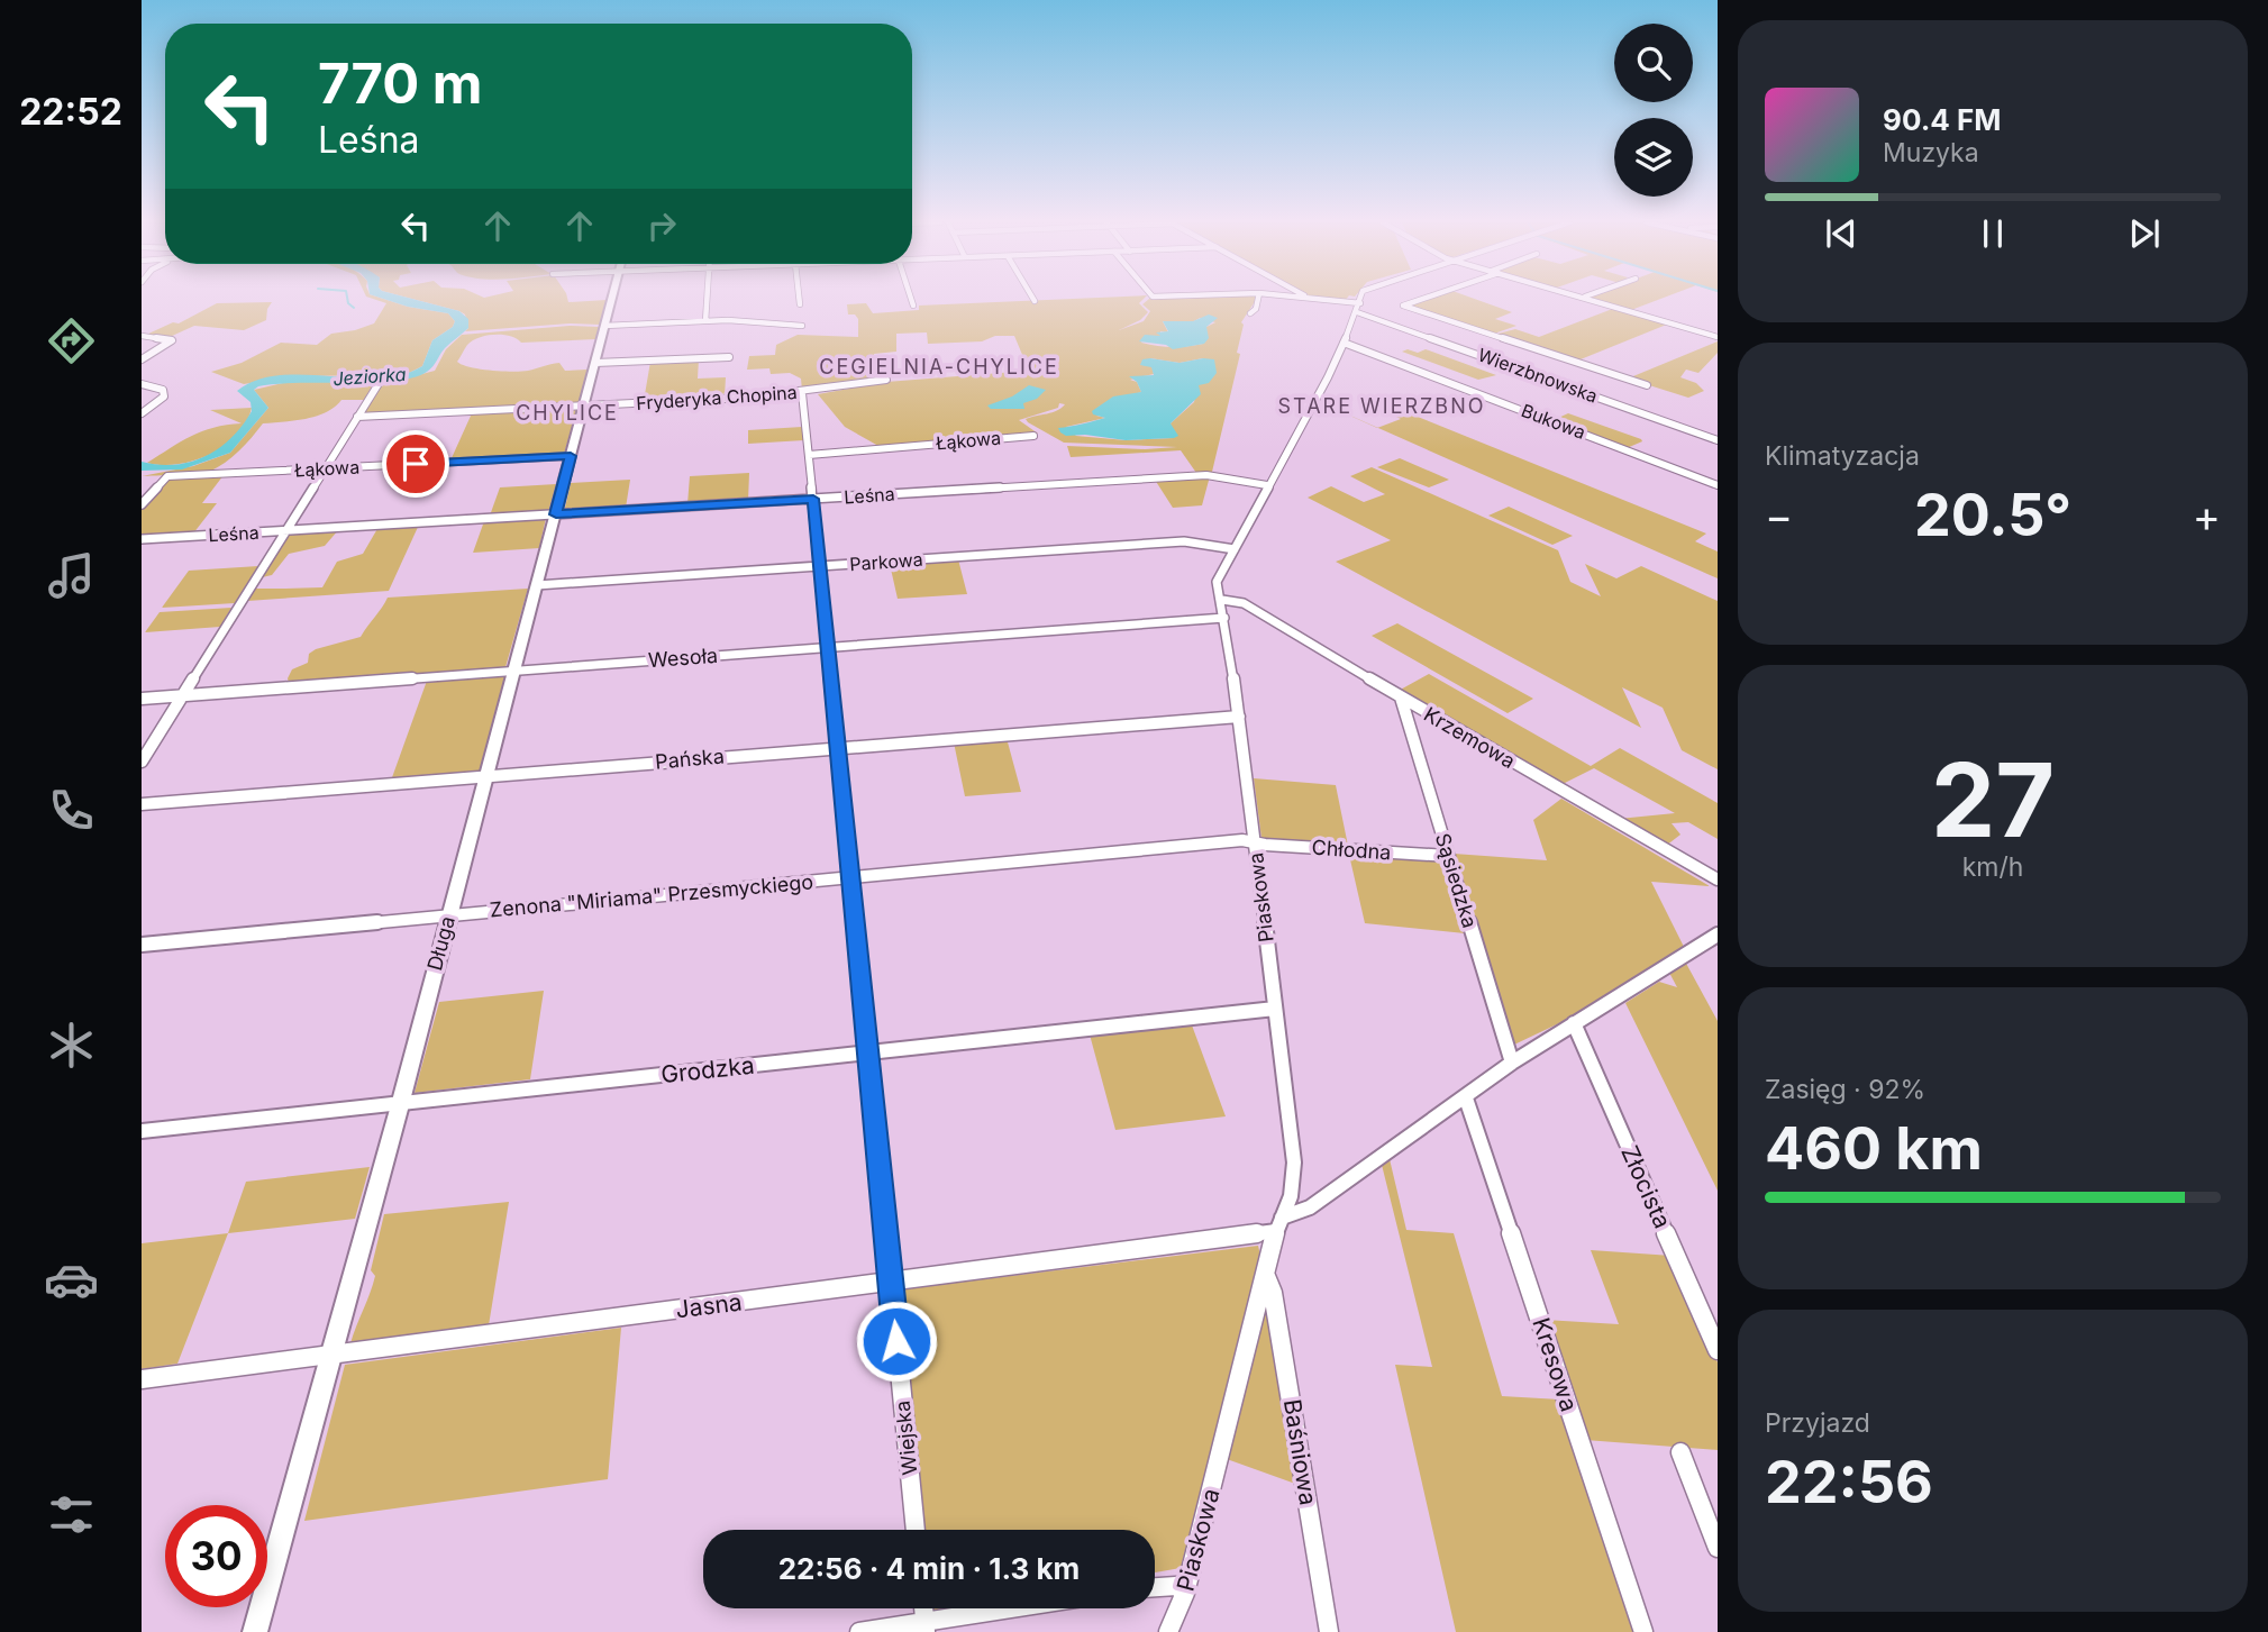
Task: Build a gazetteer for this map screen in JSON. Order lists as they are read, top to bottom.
{
  "streets": {
    "street": [
      "Wierzbnowska",
      "Fryderyka Chopina",
      "Bukowa",
      "Łąkowa",
      "Leśna",
      "Parkowa",
      "Wesoła",
      "Krzemowa",
      "Pańska",
      "Chłodna",
      "Sąsiedzka",
      "Zenona \"Miriama\" Przesmyckiego",
      "Piaskowa",
      "Długa",
      "Grodzka",
      "Złocista",
      "Jasna",
      "Kresowa",
      "Wiejska",
      "Baśniowa"
    ]
  },
  "crossings": [
    ["Fryderyka Chopina", "Długa"],
    ["Fryderyka Chopina", "Wiejska"],
    ["Łąkowa", "Długa"],
    ["Łąkowa", "Wiejska"],
    ["Leśna", "Długa"],
    ["Leśna", "Wiejska"],
    ["Parkowa", "Piaskowa"],
    ["Parkowa", "Długa"],
    ["Parkowa", "Wiejska"],
    ["Wesoła", "Piaskowa"],
    ["Wesoła", "Długa"],
    ["Wesoła", "Wiejska"],
    ["Krzemowa", "Sąsiedzka"],
    ["Krzemowa", "Piaskowa"],
    ["Pańska", "Piaskowa"],
    ["Pańska", "Długa"],
    ["Pańska", "Wiejska"],
    ["Chłodna", "Sąsiedzka"],
    ["Chłodna", "Zenona \"Miriama\" Przesmyckiego"],
    ["Chłodna", "Piaskowa"],
    ["Zenona \"Miriama\" Przesmyckiego", "Piaskowa"],
    ["Zenona \"Miriama\" Przesmyckiego", "Długa"],
    ["Zenona \"Miriama\" Przesmyckiego", "Wiejska"],
    ["Piaskowa", "Grodzka"],
    ["Piaskowa", "Jasna"],
    ["Piaskowa", "Baśniowa"],
    ["Długa", "Grodzka"],
    ["Długa", "Jasna"],
    ["Grodzka", "Wiejska"],
    ["Jasna", "Wiejska"]
  ],
  "districts": ["CEGIELNIA-CHYLICE", "STARE WIERZBNO", "CHYLICE"],
  "water": ["Jeziorka"],
  "page": {
    "tabs": "22:52",
    "turn": ["770 m", "Leśna"],
    "song": ["90.4 FM", "Muzyka"],
    "tile": [
      "Klimatyzacja",
      ["27", "km/h"],
      ["Zasięg · 92%", "460 km"],
      ["Przyjazd", "22:56"]
    ],
    "heat": ["−", "20.5°", "+"],
    "limit": "30",
    "trip": "22:56 · 4 min · 1.3 km"
  }
}
